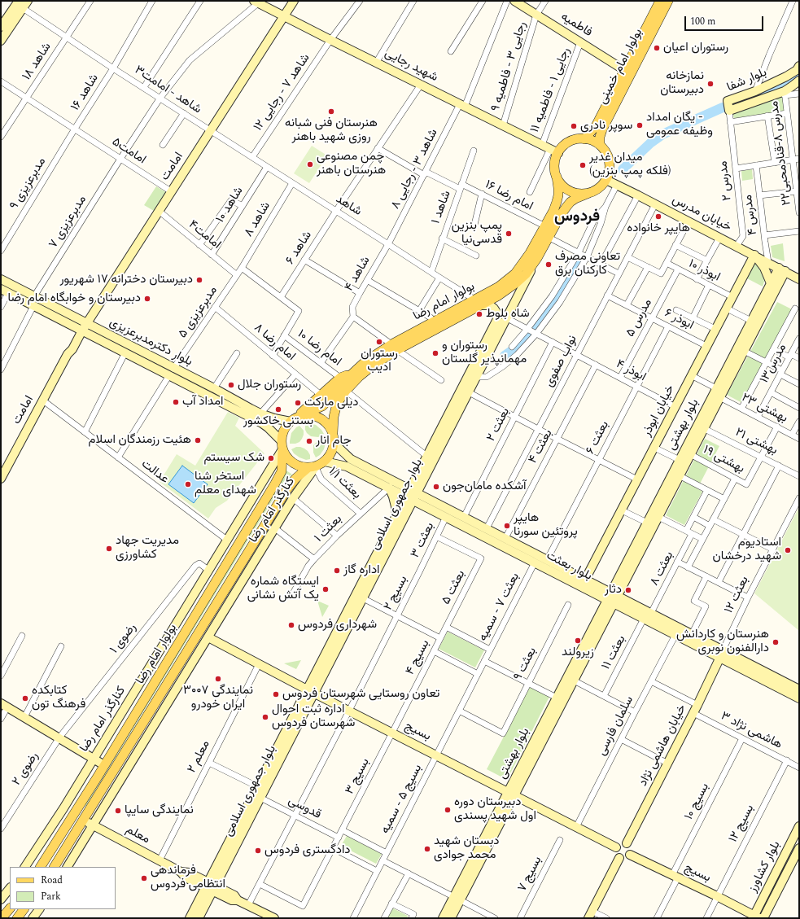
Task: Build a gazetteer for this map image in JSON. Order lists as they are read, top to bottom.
{
  "streets": {
    "main road": [
      "فاطمیه",
      "شهید رجایی",
      "بولوار امام خمینی",
      "بلوار شفا",
      "امامت",
      "خیابان مدرس",
      "بولوار امام رضا",
      "بلوار دکترمدبرعزیزی",
      "خیابان ابوذر",
      "بلوار بهشتی",
      "بلوار جمهوری اسلامی",
      "کنارگذر امام رضا",
      "بلوار بعثت",
      "بسیج",
      "خیابان هاشمی نژاد",
      "معلم",
      "بلوار کشاورز"
    ],
    "street": [
      "شاهد ۱۸",
      "رجایی ۳ - فاطمیه ۹",
      "شاهد - امامت۳",
      "رجایی ۱ - فاطمیه ۱۱",
      "شاهد ۱۶",
      "شاهد ۷ - رجایی ۱۲",
      "امامت۵",
      "مدرس ۸-قنادمحبی۲۲",
      "شاهد ۳ - رجایی ۸",
      "مدرس ۲",
      "مدبرعزیزی ۹",
      "امام رضا ۱۶",
      "شاهد ۱۰",
      "شاهد",
      "شاهد ۱",
      "مدرس ۴",
      "شاهد ۸",
      "مدبرعزیزی ۷",
      "امامت۴",
      "شاهد ۶",
      "ابوذر ۱۰",
      "شاهد ۴",
      "مدبرعزیزی ۵",
      "مدرس ۵",
      "ابوذر ۶",
      "امام رضا ۸",
      "امام رضا ۱۰",
      "نواب صفوی",
      "مدرس۱۳",
      "ابوذر ۴",
      "بهشتی ۲۳",
      "بعثت ۲",
      "بعثت ۶",
      "بهشتی ۲۱",
      "بعثت ۴",
      "بهشتی ۱۹",
      "عدالت",
      "بعثت ۱/۱",
      "بعثت ۱",
      "بعثت ۳",
      "بعثت ۸",
      "بعثت ۵",
      "بسیج ۲",
      "بعثت ۱۲",
      "بعثت ۷ - سمیه",
      "رضوی ۱",
      "بعثت ۱۱",
      "بسیج ۴",
      "بعثت ۹",
      "سلمان فارسی",
      "هاشمی نژاد ۳",
      "معلم ۲",
      "رضوی ۲",
      "بسیج ۳",
      "بسیج ۵ - سمیه",
      "بسیج ۱۰",
      "قدوسی",
      "بسیج ۱۲",
      "بسیج ۷"
    ]
  },
  "crossings": [
    ["فاطمیه", "رجایی ۳ - فاطمیه ۹"],
    ["فاطمیه", "بولوار امام خمینی"],
    ["فاطمیه", "رجایی ۱ - فاطمیه ۱۱"],
    ["شاهد ۱۸", "شاهد - امامت۳"],
    ["شاهد ۱۸", "امامت۵"],
    ["شهید رجایی", "رجایی ۳ - فاطمیه ۹"],
    ["شهید رجایی", "بولوار امام خمینی"],
    ["شهید رجایی", "رجایی ۱ - فاطمیه ۱۱"],
    ["شهید رجایی", "شاهد ۷ - رجایی ۱۲"],
    ["شهید رجایی", "امامت"],
    ["شهید رجایی", "شاهد ۳ - رجایی ۸"],
    ["شهید رجایی", "خیابان مدرس"],
    ["شهید رجایی", "مدبرعزیزی ۷"],
    ["شهید رجایی", "شاهد ۶"],
    ["شهید رجایی", "بولوار امام رضا"],
    ["بولوار امام خمینی", "خیابان مدرس"],
    ["بولوار امام خمینی", "بولوار امام رضا"],
    ["بلوار شفا", "مدرس ۸-قنادمحبی۲۲"],
    ["بلوار شفا", "مدرس ۲"],
    ["شاهد - امامت۳", "شاهد ۱۶"],
    ["شاهد - امامت۳", "امامت"],
    ["شاهد - امامت۳", "شاهد"],
    ["شاهد - امامت۳", "مدبرعزیزی ۷"],
    ["شاهد ۱۶", "امامت۵"],
    ["شاهد ۱۶", "مدبرعزیزی ۹"],
    ["شاهد ۷ - رجایی ۱۲", "شاهد"],
    ["امامت۵", "امامت"],
    ["امامت۵", "مدبرعزیزی ۹"],
    ["امامت۵", "مدبرعزیزی ۷"],
    ["امامت", "شاهد"],
    ["امامت", "امامت۴"],
    ["امامت", "بلوار دکترمدبرعزیزی"],
    ["امامت", "عدالت"],
    ["شاهد ۳ - رجایی ۸", "امام رضا ۱۶"],
    ["شاهد ۳ - رجایی ۸", "شاهد"],
    ["شاهد ۳ - رجایی ۸", "شاهد ۴"],
    ["مدرس ۲", "خیابان مدرس"],
    ["امام رضا ۱۶", "شاهد ۱"],
    ["امام رضا ۱۶", "شاهد ۶"],
    ["امام رضا ۱۶", "بولوار امام رضا"],
    ["شاهد ۱۰", "شاهد"],
    ["شاهد ۱۰", "امامت۴"],
    ["شاهد", "شاهد ۱"],
    ["شاهد", "شاهد ۸"],
    ["شاهد", "شاهد ۶"],
    ["شاهد", "شاهد ۴"],
    ["شاهد", "بولوار امام رضا"],
    ["شاهد", "بلوار جمهوری اسلامی"],
    ["خیابان مدرس", "مدرس ۴"],
    ["خیابان مدرس", "بولوار امام رضا"],
    ["خیابان مدرس", "نواب صفوی"],
    ["خیابان مدرس", "خیابان ابوذر"],
    ["خیابان مدرس", "بلوار بهشتی"],
    ["شاهد ۸", "مدبرعزیزی ۵"],
    ["مدبرعزیزی ۷", "بلوار دکترمدبرعزیزی"],
    ["امامت۴", "مدبرعزیزی ۵"],
    ["ابوذر ۱۰", "مدرس ۵"],
    ["ابوذر ۱۰", "خیابان ابوذر"],
    ["بولوار امام رضا", "بلوار دکترمدبرعزیزی"],
    ["بولوار امام رضا", "بعثت ۱/۱"],
    ["بولوار امام رضا", "بلوار جمهوری اسلامی"],
    ["بولوار امام رضا", "کنارگذر امام رضا"],
    ["بولوار امام رضا", "بلوار بعثت"],
    ["بولوار امام رضا", "معلم"],
    ["مدبرعزیزی ۵", "بلوار دکترمدبرعزیزی"],
    ["مدبرعزیزی ۵", "امام رضا ۸"],
    ["مدبرعزیزی ۵", "عدالت"],
    ["مدرس ۵", "ابوذر ۶"],
    ["مدرس ۵", "ابوذر ۴"],
    ["ابوذر ۶", "نواب صفوی"],
    ["ابوذر ۶", "خیابان ابوذر"],
    ["ابوذر ۶", "بعثت ۶"],
    ["بلوار دکترمدبرعزیزی", "بعثت ۱/۱"],
    ["بلوار دکترمدبرعزیزی", "کنارگذر امام رضا"],
    ["بلوار دکترمدبرعزیزی", "بلوار بعثت"],
    ["نواب صفوی", "ابوذر ۴"],
    ["نواب صفوی", "بلوار بعثت"],
    ["مدرس۱۳", "بهشتی ۲۳"],
    ["ابوذر ۴", "خیابان ابوذر"],
    ["ابوذر ۴", "بعثت ۲"],
    ["ابوذر ۴", "بعثت ۶"],
    ["ابوذر ۴", "بعثت ۴"],
    ["ابوذر ۴", "بلوار جمهوری اسلامی"],
    ["بهشتی ۲۳", "بلوار بهشتی"],
    ["خیابان ابوذر", "بلوار بعثت"],
    ["بعثت ۲", "بلوار بعثت"],
    ["بلوار بهشتی", "بهشتی ۲۱"],
    ["بلوار بهشتی", "بهشتی ۱۹"],
    ["بلوار بهشتی", "بلوار بعثت"],
    ["بلوار بهشتی", "بسیج"],
    ["بعثت ۶", "بلوار بعثت"],
    ["بهشتی ۲۱", "بهشتی ۱۹"],
    ["بعثت ۴", "بلوار بعثت"],
    ["عدالت", "کنارگذر امام رضا"],
    ["بعثت ۱/۱", "کنارگذر امام رضا"],
    ["بعثت ۱/۱", "بعثت ۱"],
    ["بعثت ۱/۱", "بلوار بعثت"],
    ["بلوار جمهوری اسلامی", "بلوار بعثت"],
    ["بلوار جمهوری اسلامی", "بسیج"],
    ["بلوار جمهوری اسلامی", "قدوسی"],
    ["بلوار جمهوری اسلامی", "معلم"],
    ["کنارگذر امام رضا", "بلوار بعثت"],
    ["کنارگذر امام رضا", "رضوی ۱"],
    ["کنارگذر امام رضا", "بسیج"],
    ["کنارگذر امام رضا", "معلم"],
    ["بعثت ۱", "بلوار بعثت"],
    ["بعثت ۳", "بلوار بعثت"],
    ["بعثت ۳", "بعثت ۵"],
    ["بعثت ۳", "بسیج ۲"],
    ["بلوار بعثت", "بعثت ۸"],
    ["بلوار بعثت", "بعثت ۱۲"],
    ["بلوار بعثت", "بعثت ۷ - سمیه"],
    ["بلوار بعثت", "بعثت ۱۱"],
    ["بلوار بعثت", "سلمان فارسی"],
    ["بلوار بعثت", "خیابان هاشمی نژاد"],
    ["بعثت ۵", "بسیج ۴"],
    ["بسیج ۲", "بسیج"],
    ["بسیج ۲", "بسیج ۳"],
    ["بسیج ۲", "قدوسی"],
    ["بسیج ۲", "معلم"],
    ["بعثت ۱۲", "خیابان هاشمی نژاد"],
    ["بعثت ۷ - سمیه", "بعثت ۹"],
    ["بعثت ۷ - سمیه", "بسیج ۵ - سمیه"],
    ["رضوی ۱", "رضوی ۲"],
    ["بسیج ۴", "بسیج"],
    ["بسیج ۴", "بسیج ۳"],
    ["بعثت ۹", "بسیج ۵ - سمیه"],
    ["سلمان فارسی", "بسیج"],
    ["هاشمی نژاد ۳", "خیابان هاشمی نژاد"],
    ["هاشمی نژاد ۳", "بسیج ۱۰"],
    ["هاشمی نژاد ۳", "بسیج ۱۲"],
    ["بسیج", "خیابان هاشمی نژاد"],
    ["بسیج", "معلم ۲"],
    ["بسیج", "بسیج ۳"],
    ["بسیج", "بسیج ۵ - سمیه"],
    ["بسیج", "بسیج ۱۰"],
    ["بسیج", "بسیج ۱۲"],
    ["بسیج", "بلوار کشاورز"],
    ["معلم ۲", "معلم"],
    ["بسیج ۳", "قدوسی"]
  ],
  "districts": ["فردوس"],
  "places": [
    "رستوران اعیان",
    "نمازخانه دبیرستان",
    "هنرستان فنی شبانه‌ روزی شهید باهنر",
    "یگان امداد - وظیفه عمومی",
    "سوپر نادری",
    "چمن مصنوعی هنرستان باهنر",
    "میدان غدیر (فلکه پمپ بنزین)",
    "هایپر خانواده",
    "پمپ بنزین قدسی‌نیا",
    "تعاونی مصرف کارکنان برق",
    "دبیرستان دخترانه ۱۷ شهریور",
    "دبیرستان و خوابگاه امام رضا",
    "شاه بلوط",
    "رستوران ادیب",
    "رستوران و مهمانپذیر گلستان",
    "رستوران جلال",
    "امداد آب",
    "دیلی مارکت",
    "بستنی خاکشور",
    "هئیت رزمندگان اسلام",
    "جام انار",
    "شک سیستم",
    "استخر شنا شهدای معلم",
    "آشکده مامان‌جون",
    "هایپر پروتئین سورنا",
    "مدیریت جهاد کشاورزی",
    "استادیوم شهید درخشان",
    "اداره گاز",
    "ایستگاه شماره یک آتش نشانی",
    "دثار",
    "شهرداری فردوس",
    "زیرولند",
    "هنرستان و کاردانش دارالفنون نوبری",
    "نمایندگی ۳۰۰۷ ایران‌ خودرو",
    "تعاون روستایی شهرستان فردوس",
    "کتابکده فرهنگ تون",
    "اداره ثبت احوال شهرستان فردوس",
    "دبیرستان دوره اول شهید پسندی",
    "نمایندگی سایپا",
    "دبستان شهید محمد جوادی",
    "دادگستری فردوس",
    "فرماندهی انتظامی فردوس"
  ],
  "legend": ["Road", "Park"],
  "scale_bar": "100 m"
}
